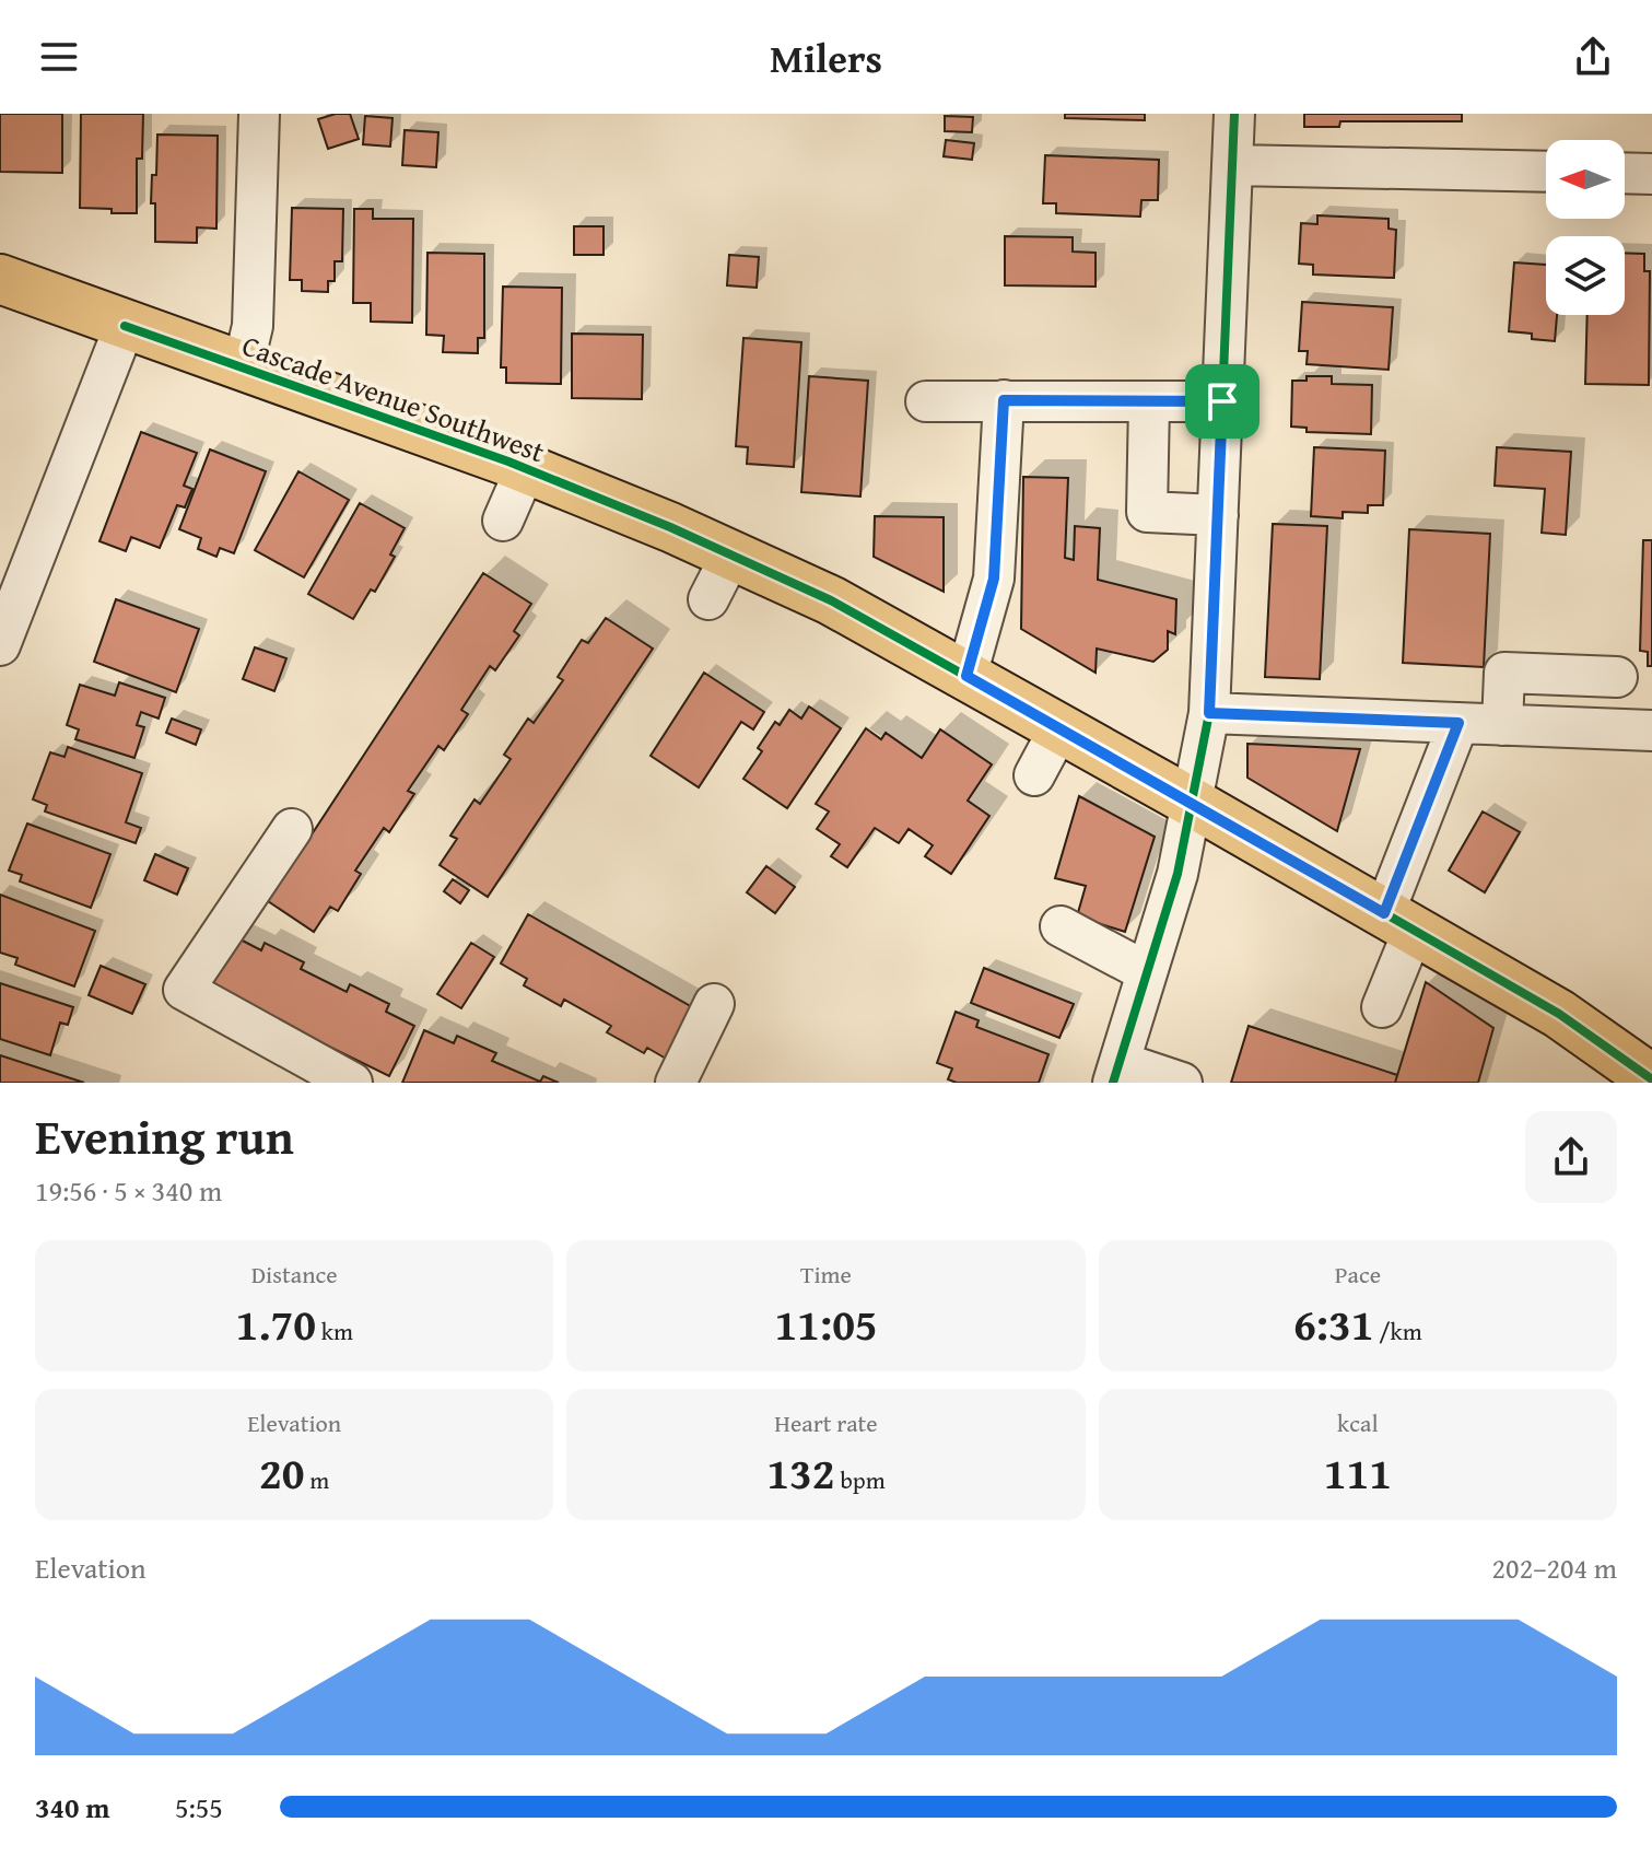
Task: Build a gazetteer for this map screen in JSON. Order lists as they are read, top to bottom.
{
  "streets": {
    "main road": ["Cascade Avenue Southwest"]
  },
  "north": "left",
  "page": {
    "header": "Milers",
    "heading": ["Evening run", "19:56 · 5 × 340 m"],
    "stats": [
      ["Distance", "1.70 km"],
      ["Time", "11:05"],
      ["Pace", "6:31 /km"],
      ["Elevation", "20 m"],
      ["Heart rate", "132 bpm"],
      ["kcal", "111"]
    ],
    "chart": ["Elevation", "202–204 m"],
    "list": [
      {
        "name": "340 m",
        "note": "5:55"
      }
    ]
  }
}
